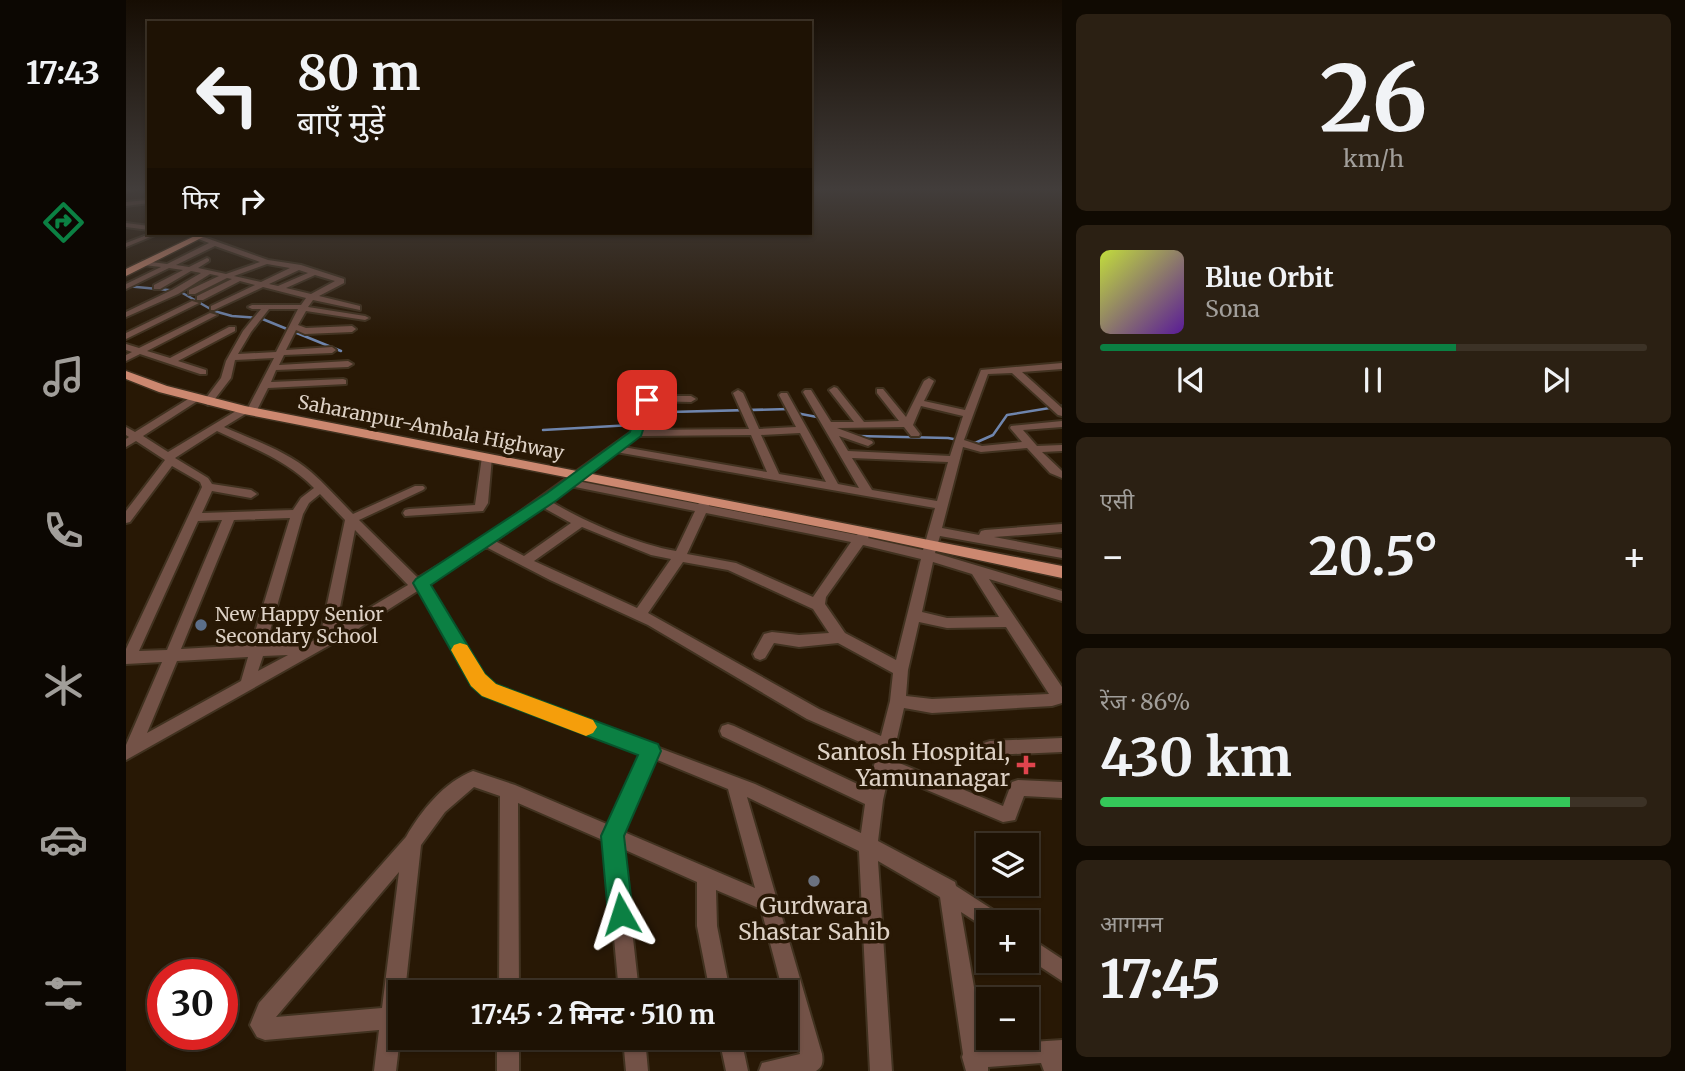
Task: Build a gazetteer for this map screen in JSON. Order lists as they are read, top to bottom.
{
  "streets": {
    "main road": ["Saharanpur-Ambala Highway"]
  },
  "places": {
    "other": ["New Happy Senior Secondary School", "Gurdwara Shastar Sahib"],
    "health": ["Santosh Hospital, Yamunanagar"]
  },
  "page": {
    "tabs": "17:43",
    "tile": [
      ["26", "km/h"],
      "एसी",
      ["रेंज · 86%", "430 km"],
      ["आगमन", "17:45"]
    ],
    "turn": ["80 m", "बाएँ मुड़ें"],
    "then": "फिर",
    "song": ["Blue Orbit", "Sona"],
    "heat": ["−", "20.5°", "+"],
    "map_buttons": ["+", "−"],
    "limit": "30",
    "trip": "17:45 · 2 मिनट · 510 m"
  }
}
